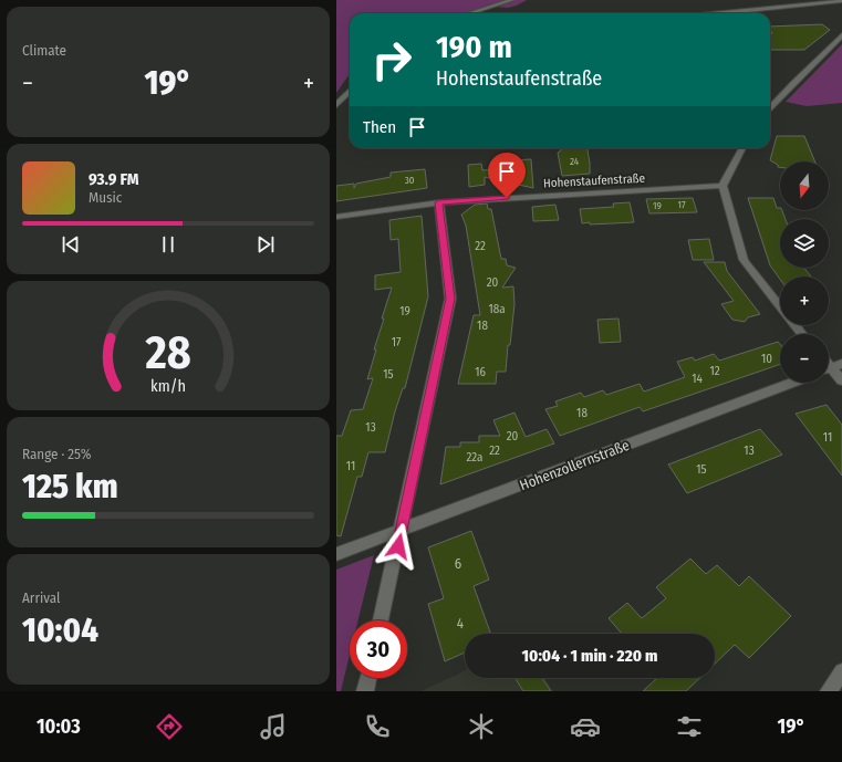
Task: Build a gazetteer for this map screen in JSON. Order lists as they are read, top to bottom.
{
  "streets": {
    "street": ["Hohenstaufenstraße", "Hohenzollernstraße"]
  },
  "house_numbers": [
    "24",
    "30",
    "17",
    "19",
    "22",
    "20",
    "18a",
    "19",
    "18",
    "17",
    "10",
    "12",
    "16",
    "15",
    "14",
    "18",
    "13",
    "20",
    "11",
    "22",
    "13",
    "22a",
    "11",
    "15",
    "6",
    "4"
  ],
  "north": "bottom",
  "page": {
    "tile": [
      "Climate",
      ["Range · 25%", "125 km"],
      ["Arrival", "10:04"]
    ],
    "turn": ["190 m", "Hohenstaufenstraße"],
    "heat": ["−", "19°", "+"],
    "then": "Then",
    "song": ["93.9 FM", "Music"],
    "map_buttons": ["+", "−"],
    "limit": "30",
    "trip": "10:04 · 1 min · 220 m",
    "tabs": ["10:03", "19°"],
    "gauge": ["28", "km/h"]
  }
}
